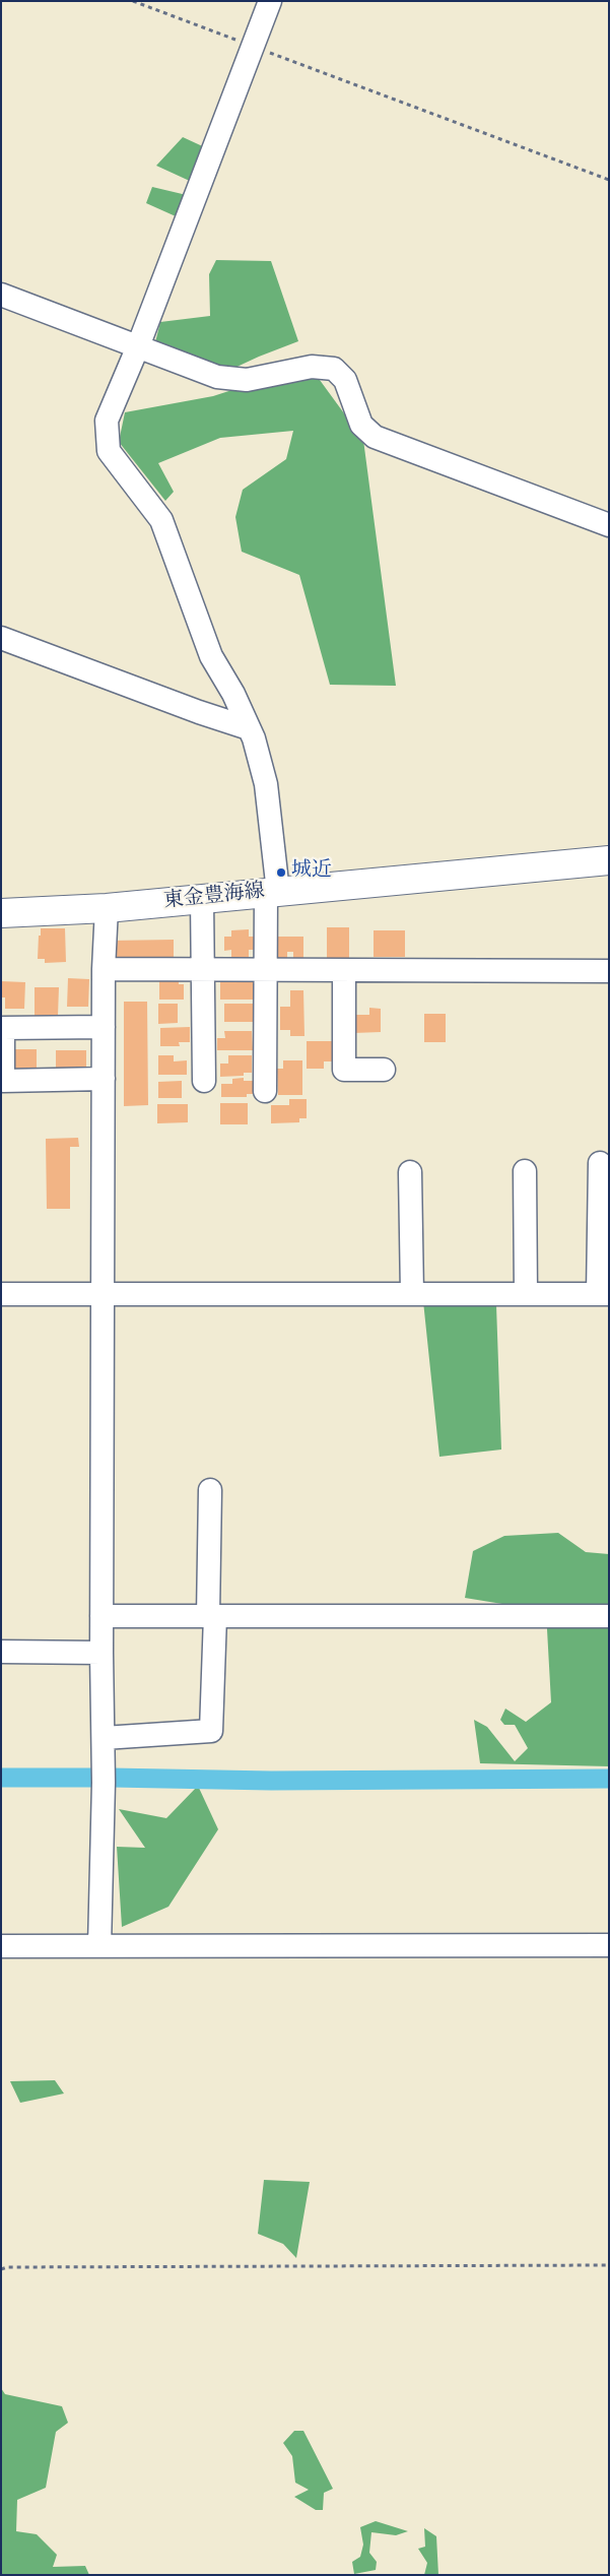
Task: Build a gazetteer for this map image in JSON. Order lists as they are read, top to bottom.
{
  "streets": {
    "main road": ["東金豊海線"]
  },
  "places": ["城近"]
}
